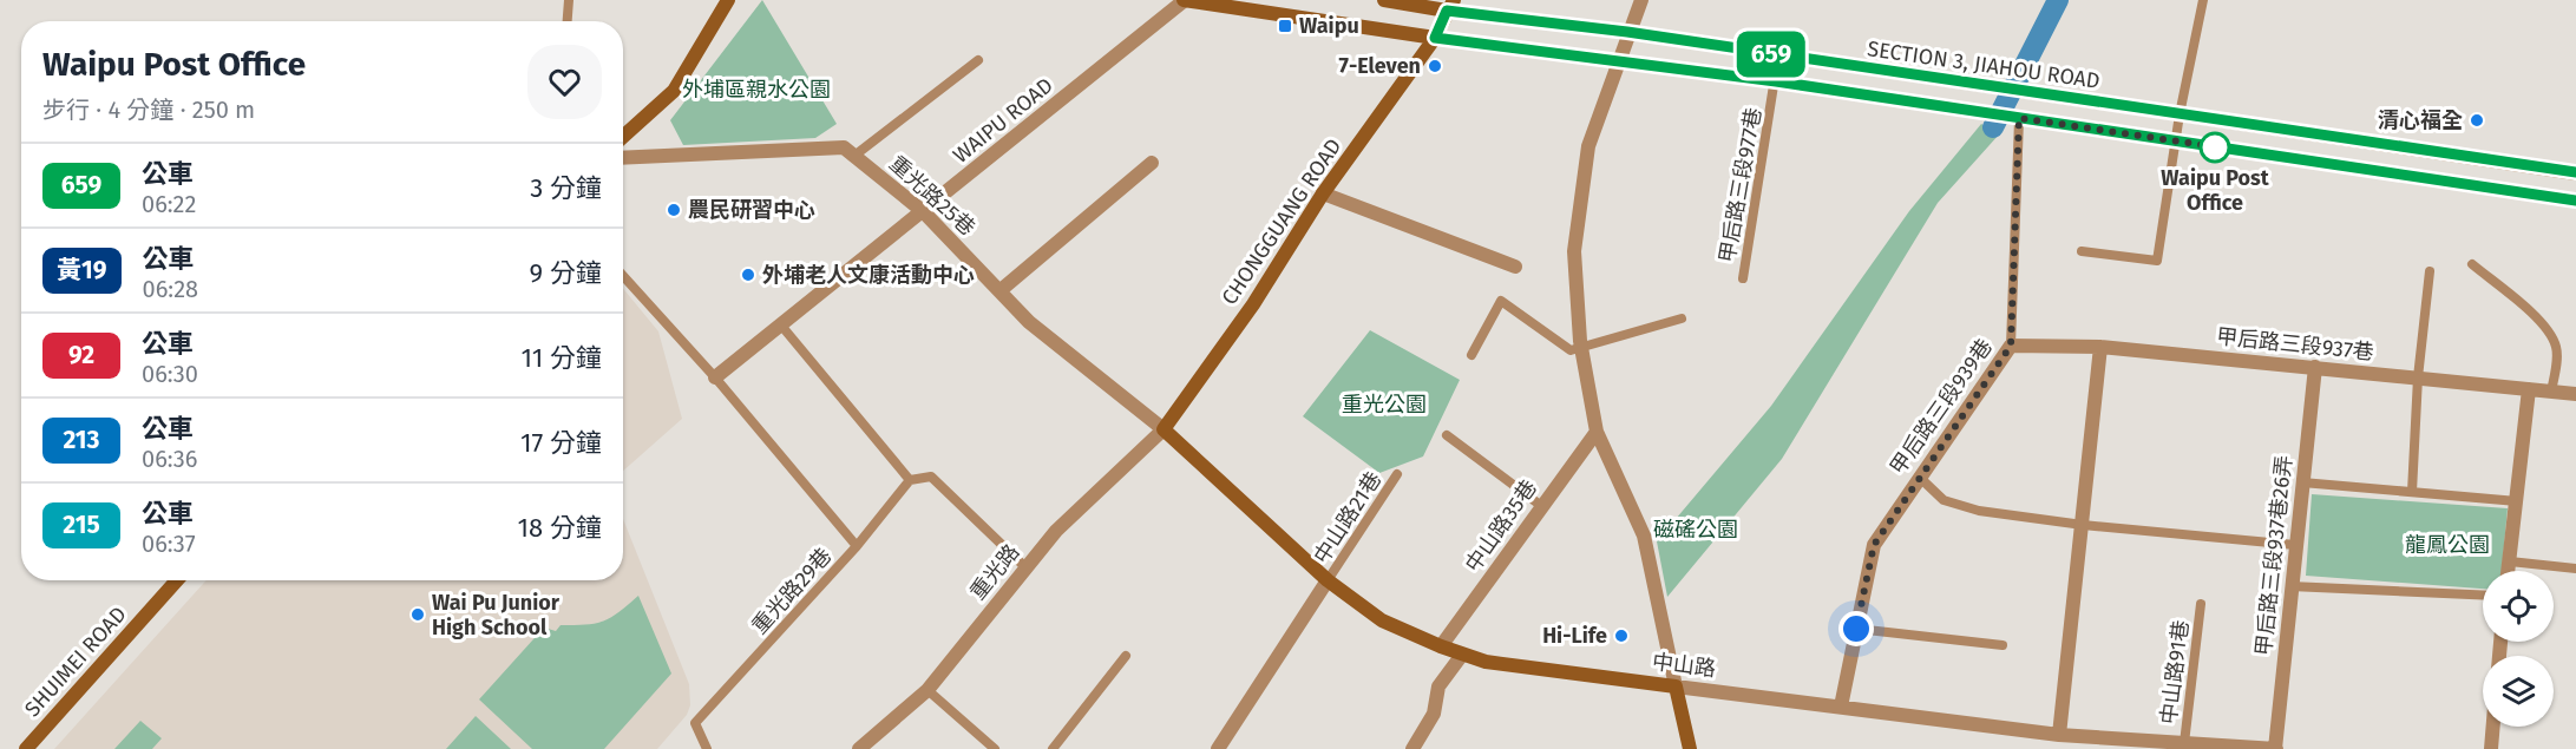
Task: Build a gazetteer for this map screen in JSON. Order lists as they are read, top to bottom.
{
  "streets": {
    "street": [
      "SECTION 3, JIAHOU ROAD",
      "WAIPU ROAD",
      "重光路25巷",
      "CHONGGUANG ROAD",
      "甲后路三段937巷",
      "甲后路三段939巷",
      "中山路35巷",
      "甲后路三段937巷26弄",
      "重光路",
      "SHUIMEI ROAD",
      "中山路"
    ],
    "lane": [
      "甲后路三段977巷",
      "中山路21巷",
      "重光路29巷",
      "中山路91巷"
    ]
  },
  "crossings": [
    ["SECTION 3, JIAHOU ROAD", "甲后路三段977巷"],
    ["SECTION 3, JIAHOU ROAD", "CHONGGUANG ROAD"],
    ["WAIPU ROAD", "重光路25巷"],
    ["重光路25巷", "CHONGGUANG ROAD"],
    ["重光路25巷", "重光路"],
    ["重光路25巷", "中山路"],
    ["CHONGGUANG ROAD", "重光路"],
    ["CHONGGUANG ROAD", "中山路"],
    ["甲后路三段937巷", "甲后路三段939巷"],
    ["甲后路三段937巷", "甲后路三段937巷26弄"],
    ["甲后路三段939巷", "中山路"],
    ["中山路21巷", "中山路"],
    ["中山路35巷", "中山路"],
    ["甲后路三段937巷26弄", "中山路"],
    ["重光路", "中山路"],
    ["中山路", "中山路91巷"]
  ],
  "parks": [
    "外埔區親水公園",
    "重光公園",
    "磁磘公園",
    "龍鳳公園"
  ],
  "places": {
    "transit": ["Waipu"],
    "other": [
      "7-Eleven",
      "清心福全",
      "Waipu Post Office",
      "農民研習中心",
      "外埔老人文康活動中心",
      "Wai Pu Junior High School",
      "Hi-Life"
    ]
  },
  "lines": ["bus line 659"],
  "page": {
    "on_map": "659",
    "heading": ["Waipu Post Office", "步行 · 4 分鐘 · 250 m"],
    "list": [
      {
        "mark": "659",
        "name": "公車",
        "note": "06:22",
        "value": "3 分鐘"
      },
      {
        "mark": "黃19",
        "name": "公車",
        "note": "06:28",
        "value": "9 分鐘"
      },
      {
        "mark": "92",
        "name": "公車",
        "note": "06:30",
        "value": "11 分鐘"
      },
      {
        "mark": "213",
        "name": "公車",
        "note": "06:36",
        "value": "17 分鐘"
      },
      {
        "mark": "215",
        "name": "公車",
        "note": "06:37",
        "value": "18 分鐘"
      }
    ]
  }
}
